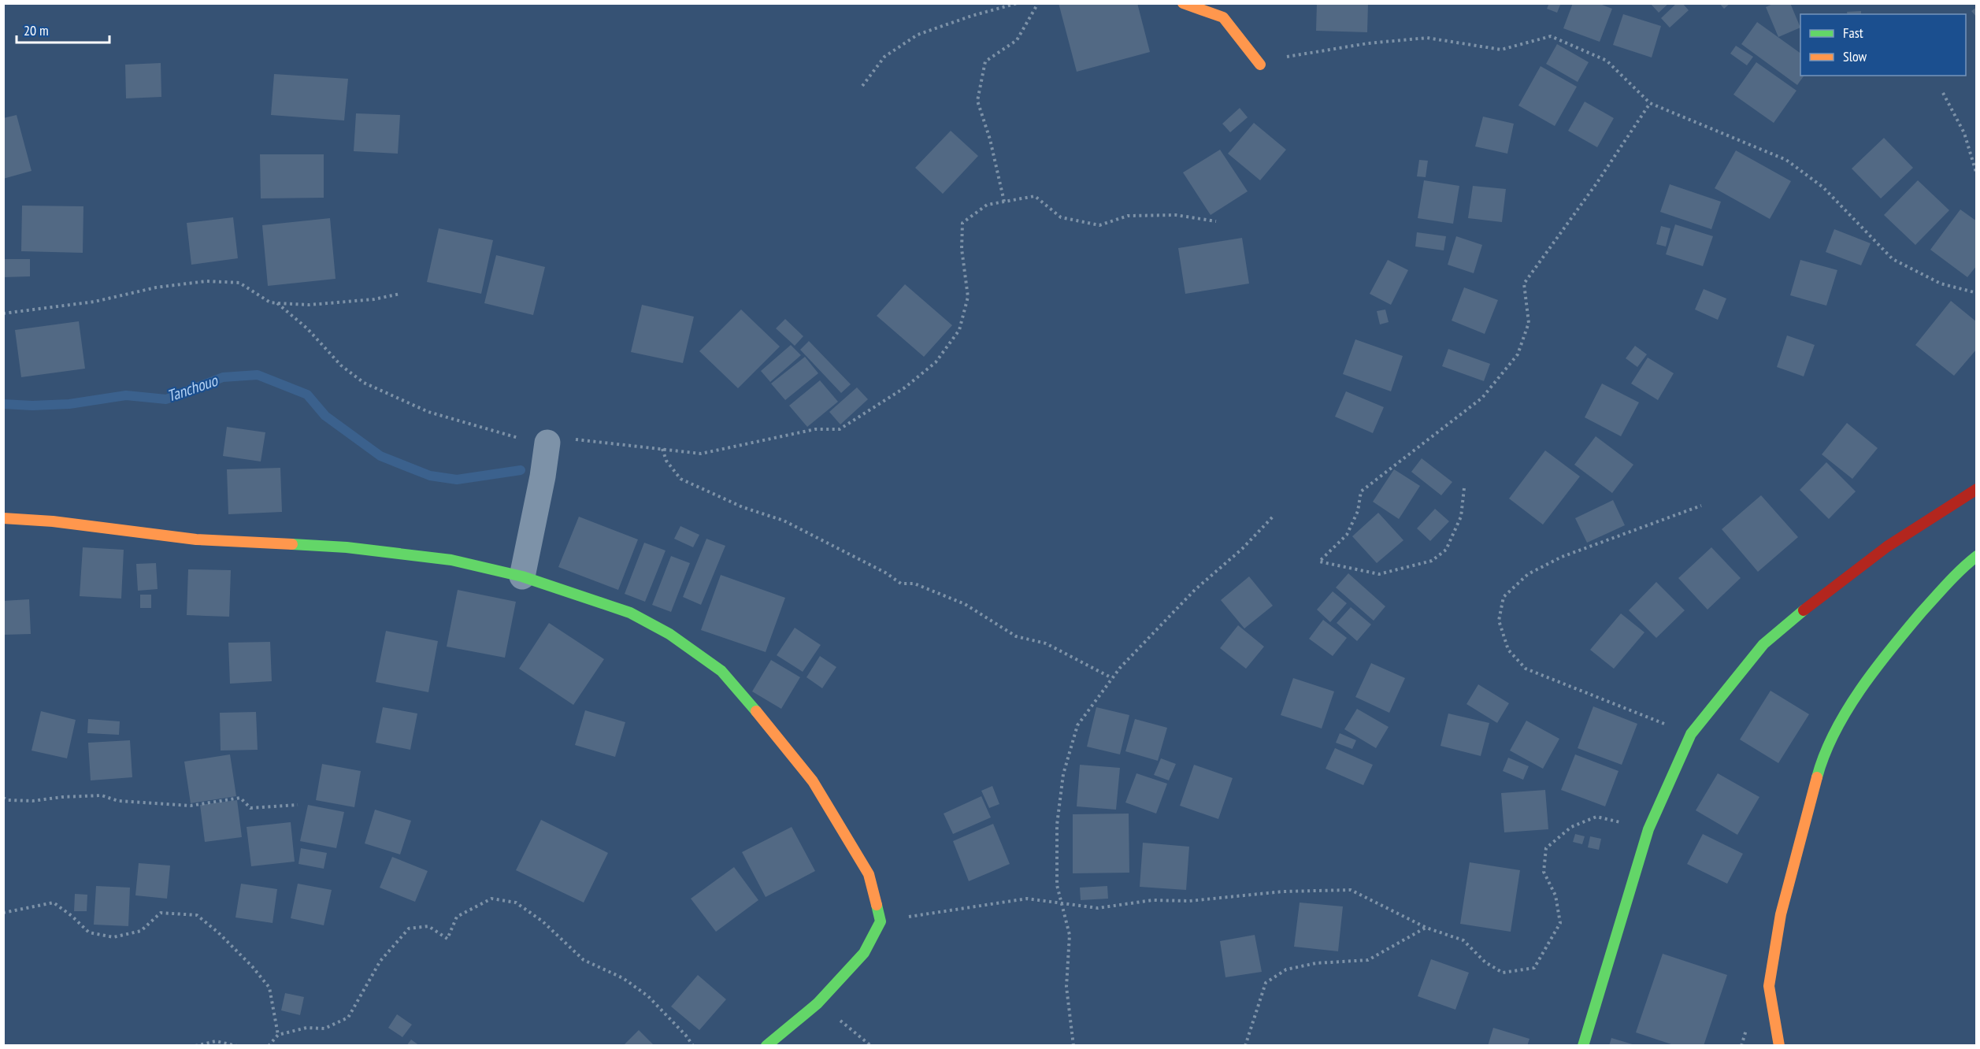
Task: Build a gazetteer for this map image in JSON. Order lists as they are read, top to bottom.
{
  "water": ["Tanchouo"],
  "legend": ["Fast", "Slow"],
  "scale_bar": "20 m"
}
